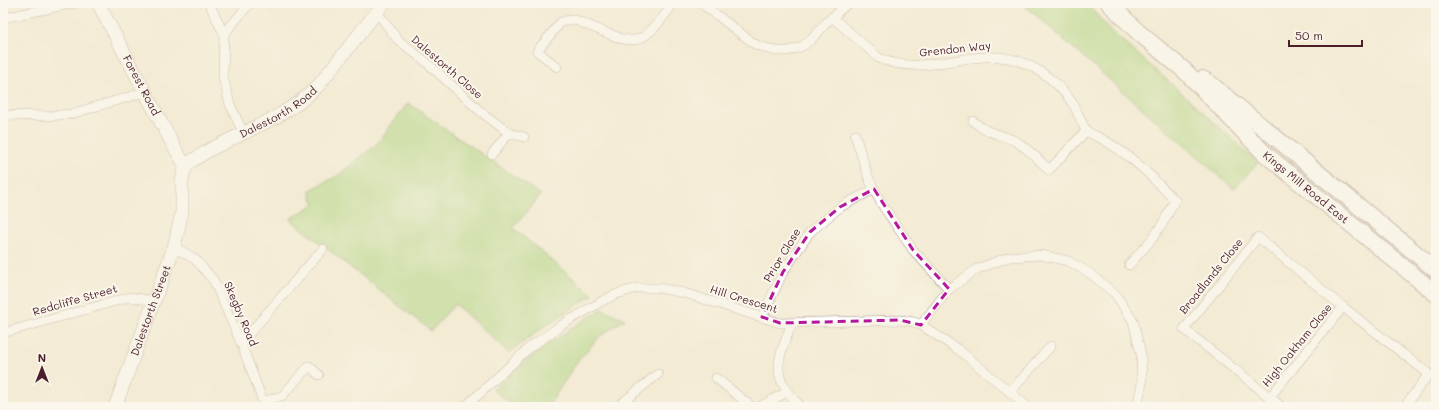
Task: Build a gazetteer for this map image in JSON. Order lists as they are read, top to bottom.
{
  "streets": {
    "highway": ["Kings Mill Road East"],
    "street": [
      "Grendon Way",
      "Dalestorth Close",
      "Forest Road",
      "Dalestorth Road",
      "Prior Close",
      "Broadlands Close",
      "Hill Crescent",
      "Redcliffe Street",
      "Dalestorth Street",
      "Skegby Road",
      "High Oakham Close"
    ]
  },
  "crossings": [
    ["Dalestorth Close", "Dalestorth Road"],
    ["Forest Road", "Dalestorth Road"],
    ["Forest Road", "Dalestorth Street"],
    ["Dalestorth Road", "Dalestorth Street"],
    ["Prior Close", "Hill Crescent"],
    ["Broadlands Close", "High Oakham Close"],
    ["Redcliffe Street", "Dalestorth Street"],
    ["Dalestorth Street", "Skegby Road"]
  ],
  "scale_bar": "50 m",
  "north": "top"
}
